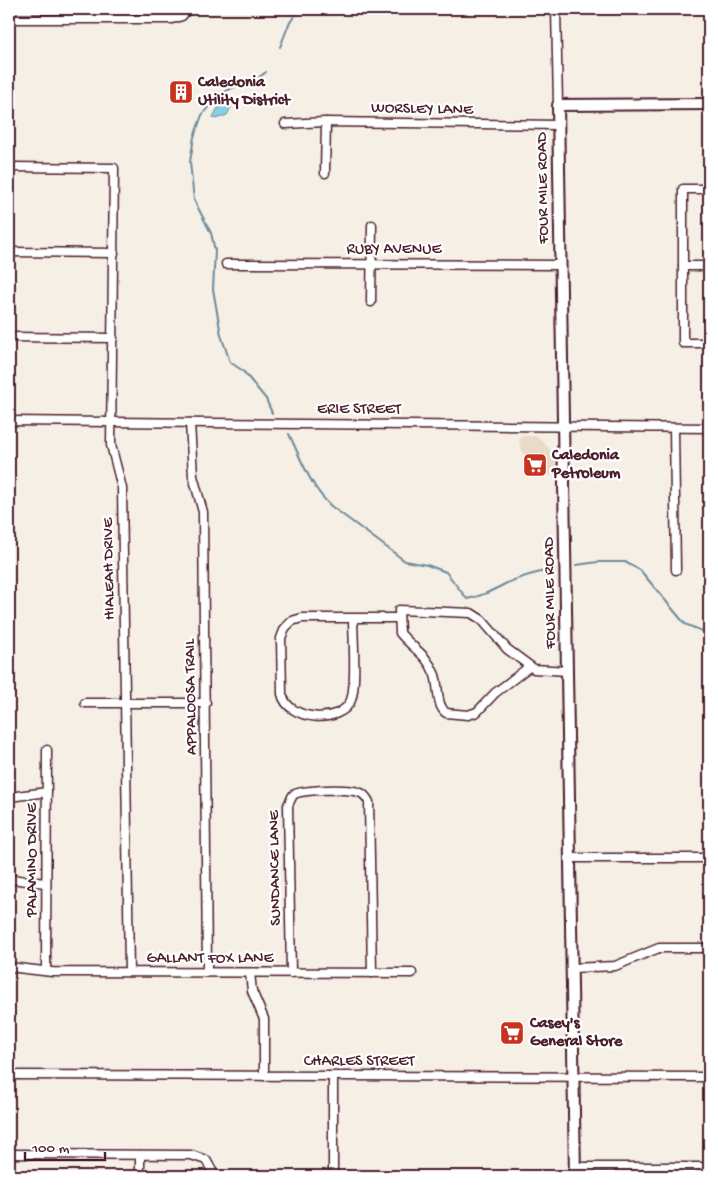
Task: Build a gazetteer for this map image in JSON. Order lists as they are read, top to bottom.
{
  "streets": {
    "main road": ["FOUR MILE ROAD"],
    "street": [
      "WORSLEY LANE",
      "RUBY AVENUE",
      "ERIE STREET",
      "HIALEAH DRIVE",
      "APPALOOSA TRAIL",
      "PALAMINO DRIVE",
      "SUNDANCE LANE",
      "GALLANT FOX LANE",
      "CHARLES STREET"
    ]
  },
  "crossings": [
    ["WORSLEY LANE", "FOUR MILE ROAD"],
    ["FOUR MILE ROAD", "RUBY AVENUE"],
    ["FOUR MILE ROAD", "ERIE STREET"],
    ["FOUR MILE ROAD", "CHARLES STREET"],
    ["ERIE STREET", "HIALEAH DRIVE"],
    ["ERIE STREET", "APPALOOSA TRAIL"],
    ["HIALEAH DRIVE", "GALLANT FOX LANE"],
    ["APPALOOSA TRAIL", "GALLANT FOX LANE"],
    ["PALAMINO DRIVE", "GALLANT FOX LANE"],
    ["SUNDANCE LANE", "GALLANT FOX LANE"]
  ],
  "places": {
    "building": ["Caledonia Utility District"],
    "supermarket": ["Caledonia Petroleum", "Casey's General Store"]
  },
  "scale_bar": "100 m"
}
